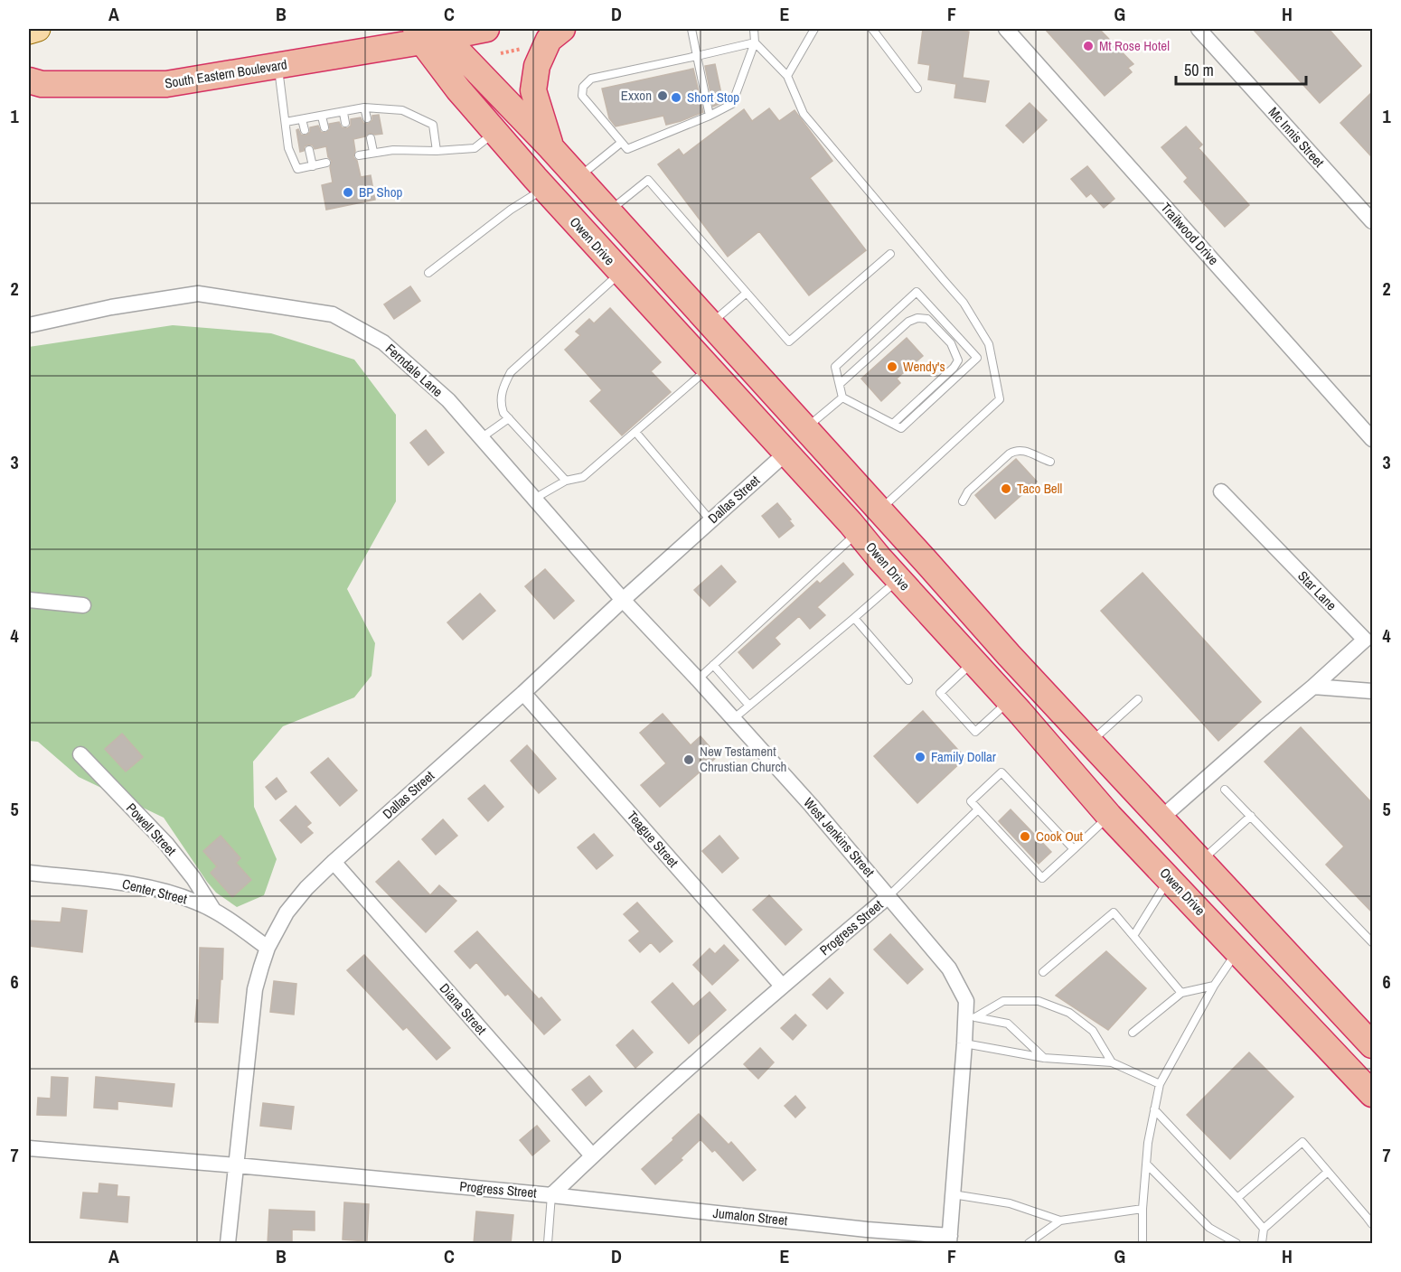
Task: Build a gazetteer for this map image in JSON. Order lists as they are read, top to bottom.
{
  "streets": {
    "highway": ["South Eastern Boulevard", "Owen Drive"],
    "street": [
      "Mc Innis Street",
      "Trailwood Drive",
      "Ferndale Lane",
      "Dallas Street",
      "Star Lane",
      "Powell Street",
      "West Jenkins Street",
      "Teague Street",
      "Center Street",
      "Progress Street",
      "Diana Street",
      "Jumalon Street"
    ]
  },
  "crossings": [
    ["South Eastern Boulevard", "Owen Drive"],
    ["Owen Drive", "Dallas Street"],
    ["Ferndale Lane", "Dallas Street"],
    ["Ferndale Lane", "West Jenkins Street"],
    ["Dallas Street", "West Jenkins Street"],
    ["Dallas Street", "Teague Street"],
    ["Dallas Street", "Center Street"],
    ["Dallas Street", "Progress Street"],
    ["Dallas Street", "Diana Street"],
    ["Powell Street", "Center Street"],
    ["West Jenkins Street", "Progress Street"],
    ["West Jenkins Street", "Jumalon Street"],
    ["Teague Street", "Progress Street"],
    ["Progress Street", "Diana Street"],
    ["Progress Street", "Jumalon Street"]
  ],
  "places": [
    "Mt Rose Hotel",
    "Exxon",
    "Short Stop",
    "BP Shop",
    "Wendy's",
    "Taco Bell",
    "Family Dollar",
    "New Testament Chrustian Church",
    "Cook Out"
  ],
  "scale_bar": "50 m",
  "grid": {
    "columns": [
      "A",
      "B",
      "C",
      "D",
      "E",
      "F",
      "G",
      "H"
    ],
    "rows": [
      "1",
      "2",
      "3",
      "4",
      "5",
      "6",
      "7"
    ]
  }
}
